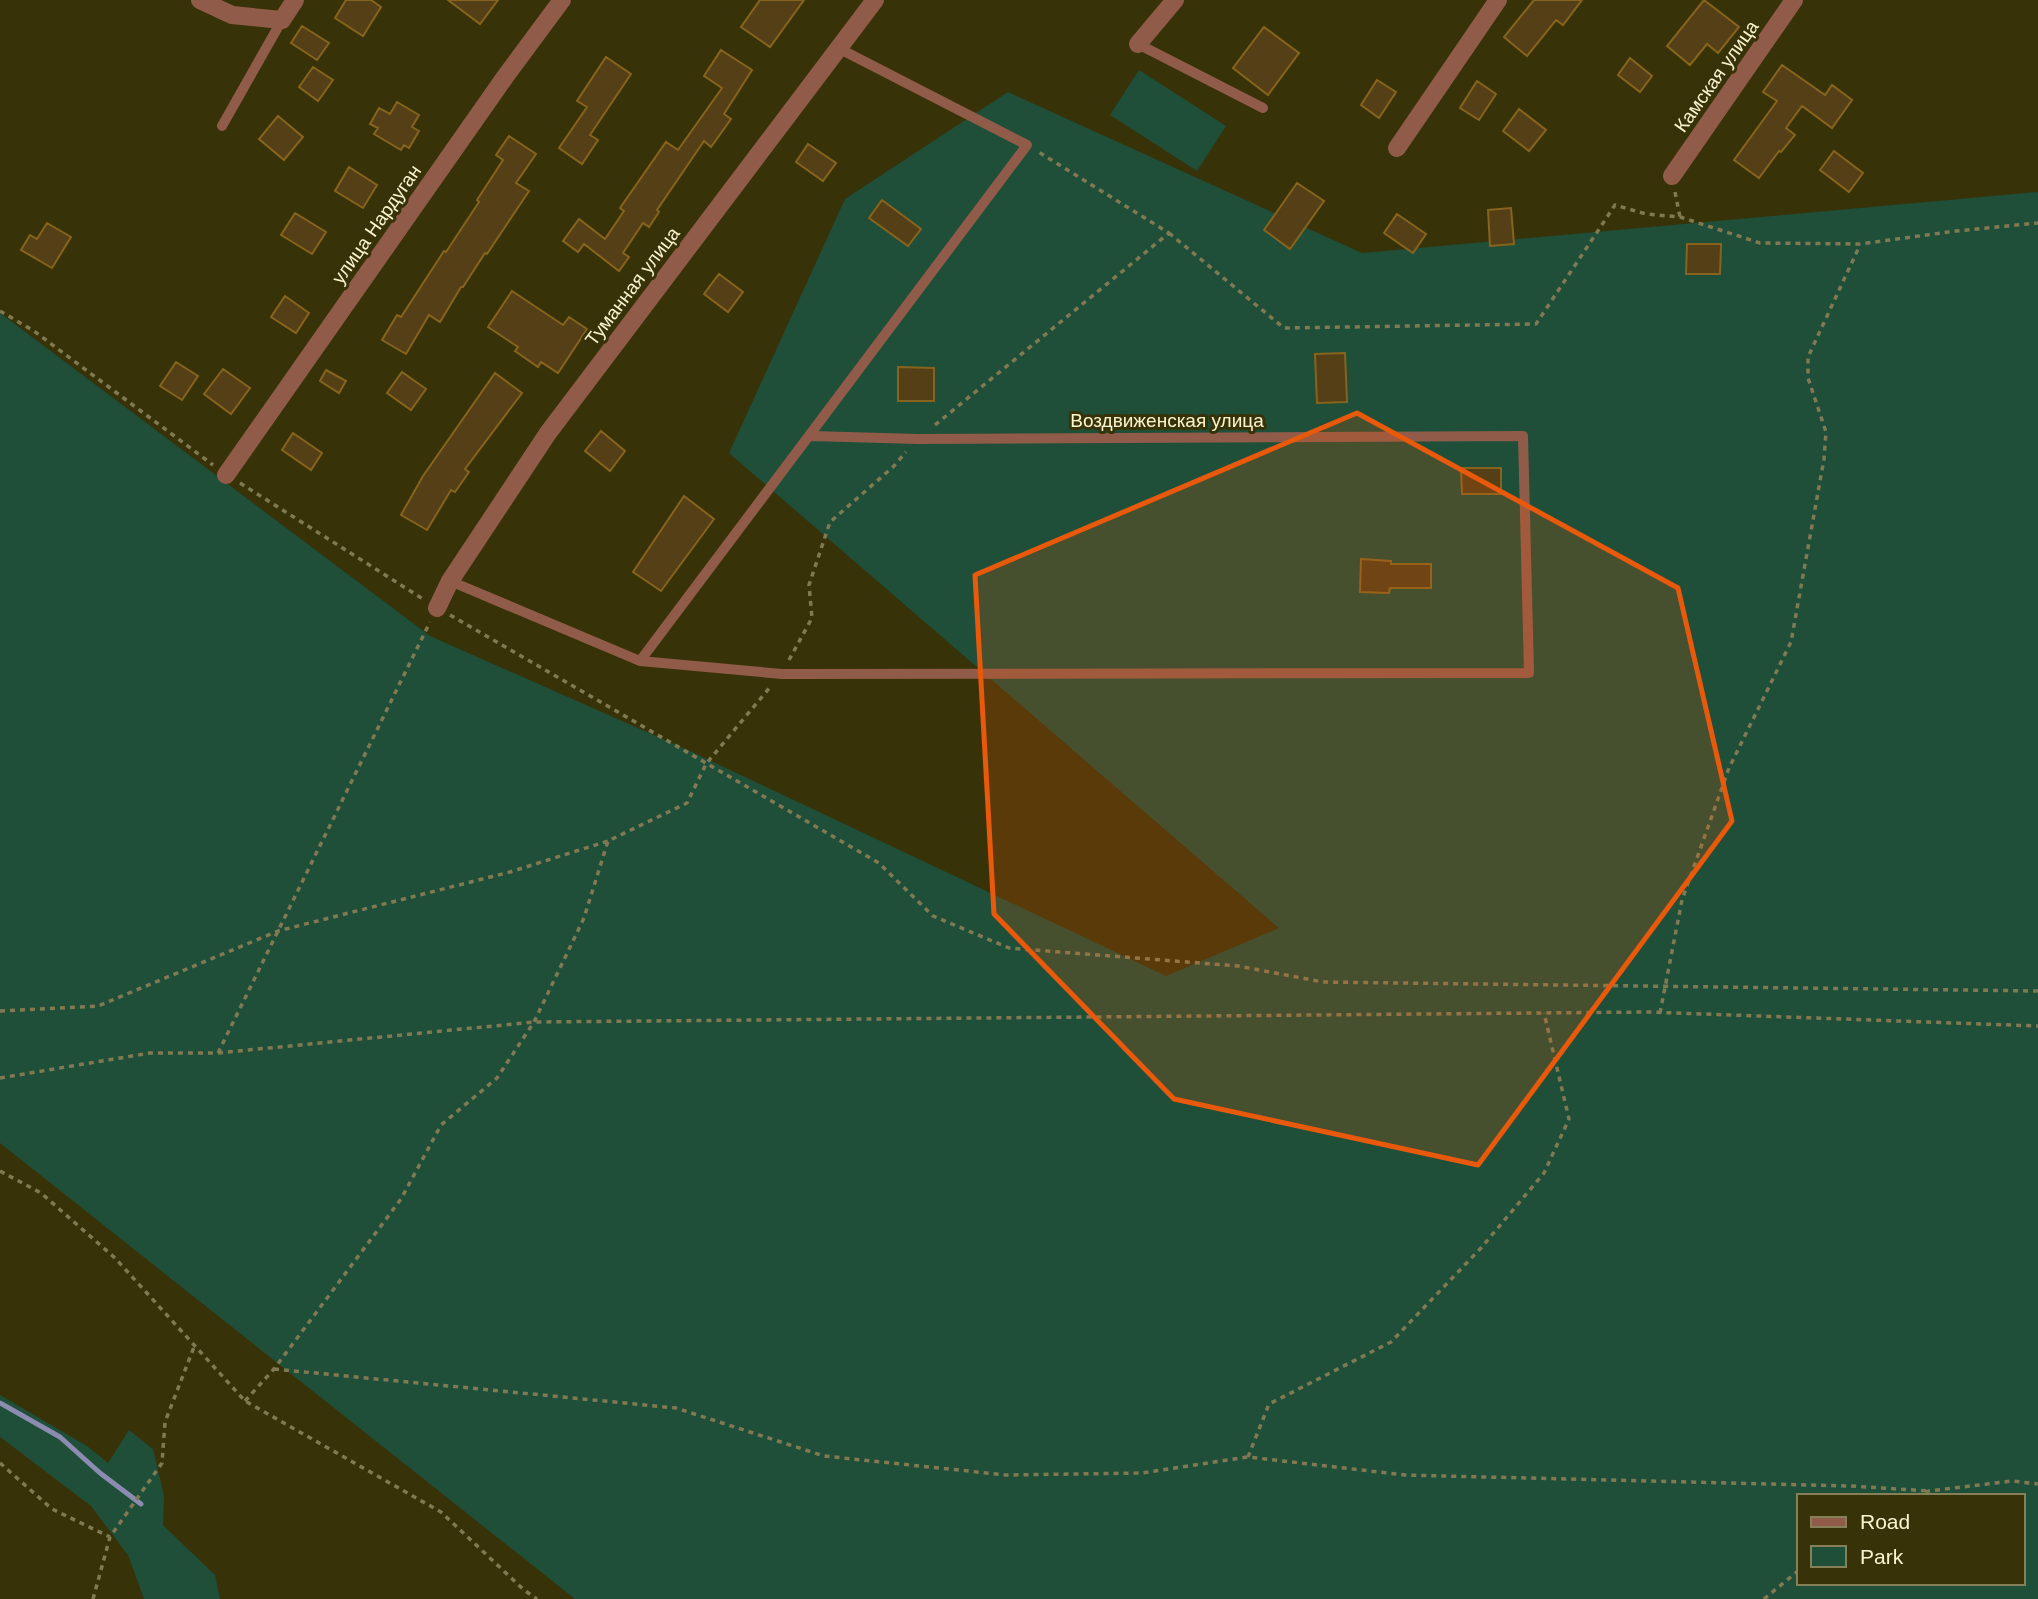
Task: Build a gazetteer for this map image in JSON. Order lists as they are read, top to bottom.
{
  "streets": {
    "street": ["Камская улица", "улица Нардуган", "Туманная улица"],
    "lane": ["Воздвиженская улица"]
  },
  "legend": ["Road", "Park"]
}
